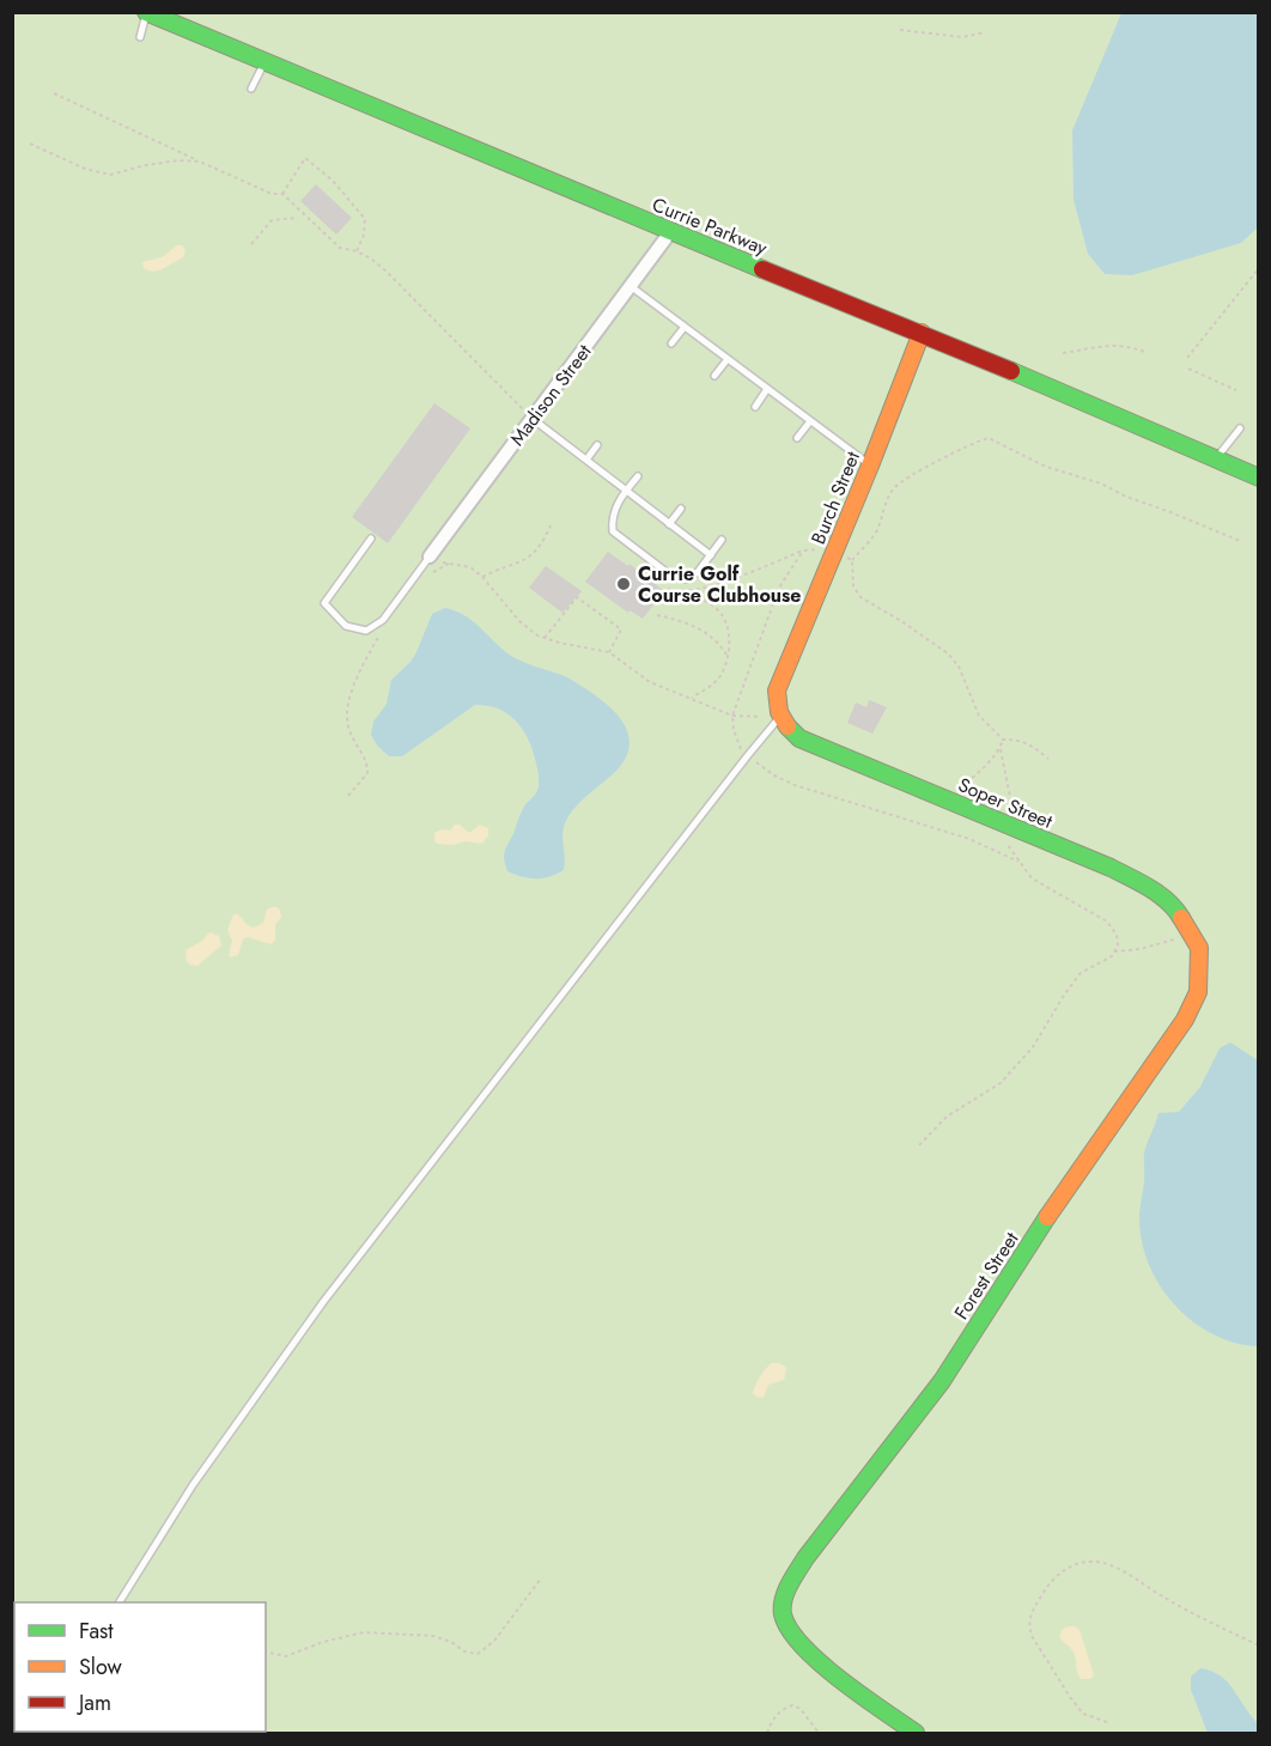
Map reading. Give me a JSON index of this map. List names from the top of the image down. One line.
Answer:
{"streets":{"street":["Currie Parkway","Madison Street","Burch Street","Soper Street","Forest Street"]},"crossings":[["Currie Parkway","Madison Street"],["Currie Parkway","Burch Street"],["Burch Street","Soper Street"],["Soper Street","Forest Street"]],"places":["Currie Golf Course Clubhouse"],"legend":["Fast","Slow","Jam"]}
